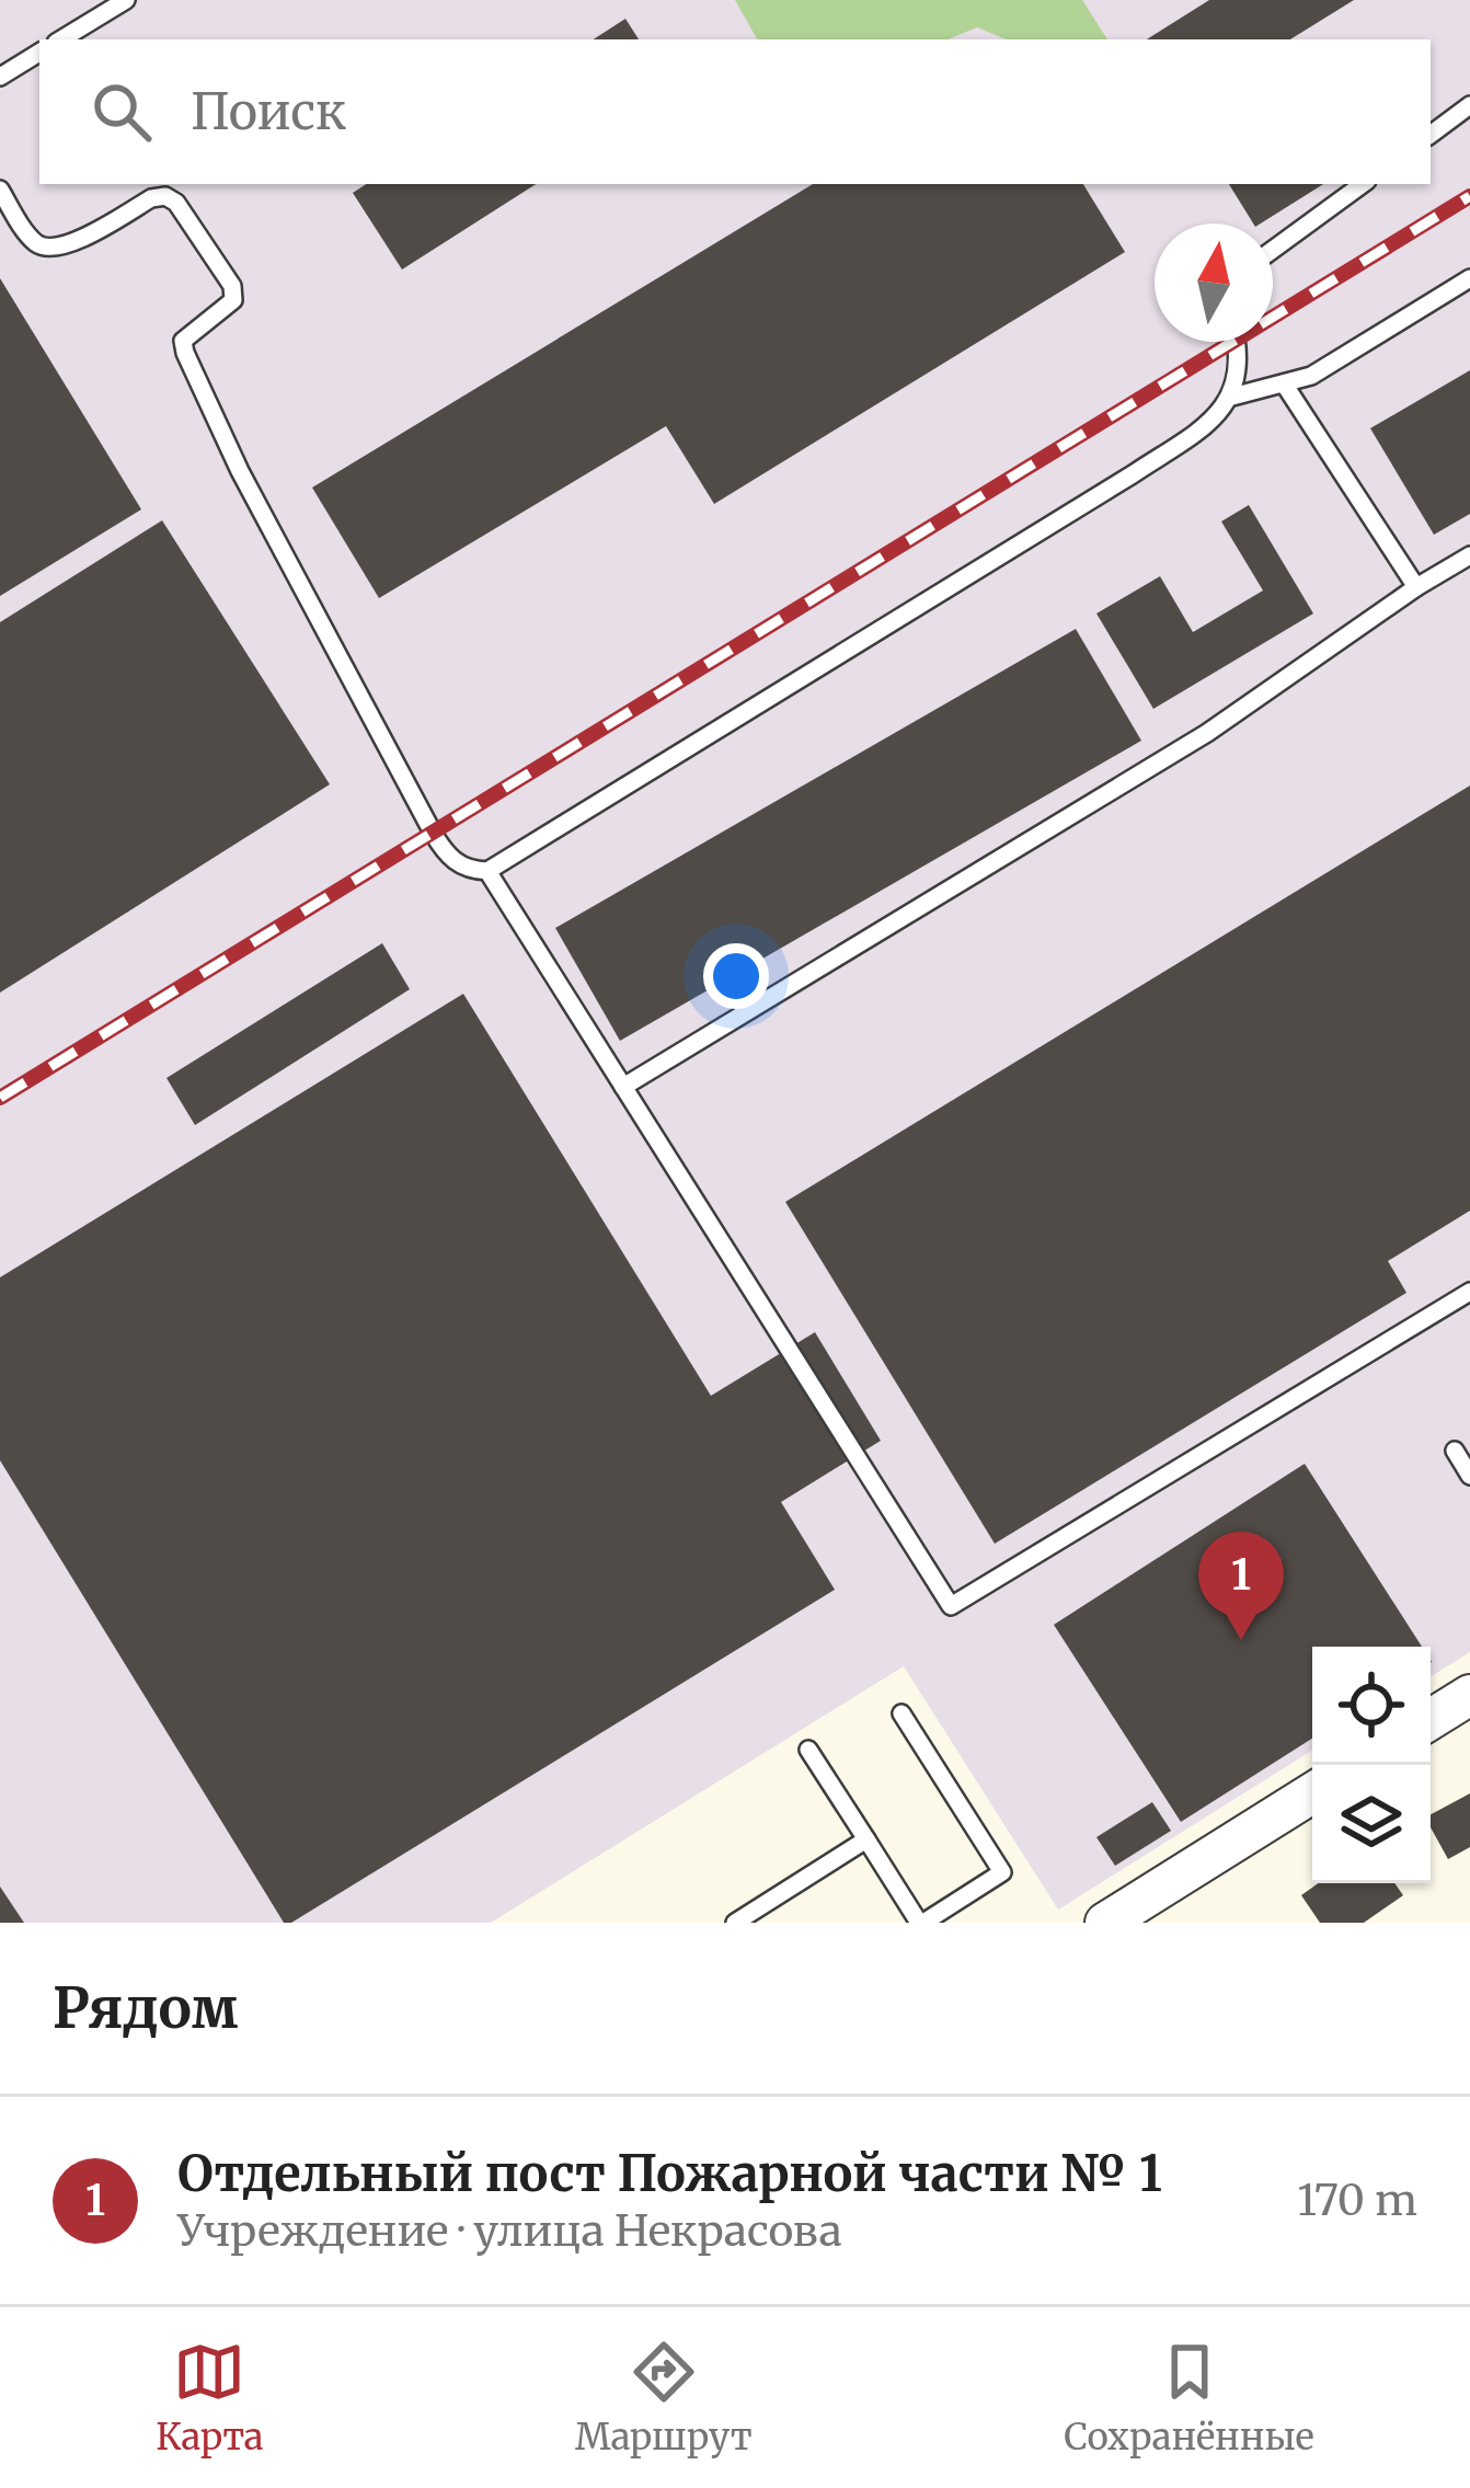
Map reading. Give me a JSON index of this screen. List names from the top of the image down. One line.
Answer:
{"north":"top","page":{"search":"Поиск","pins":"1","heading":"Рядом","list":[{"mark":"1","name":"Отдельный пост Пожарной части № 1","note":"Учреждение · улица Некрасова","value":"170 m"}],"nav":["Карта","Маршрут","Сохранённые"]}}
